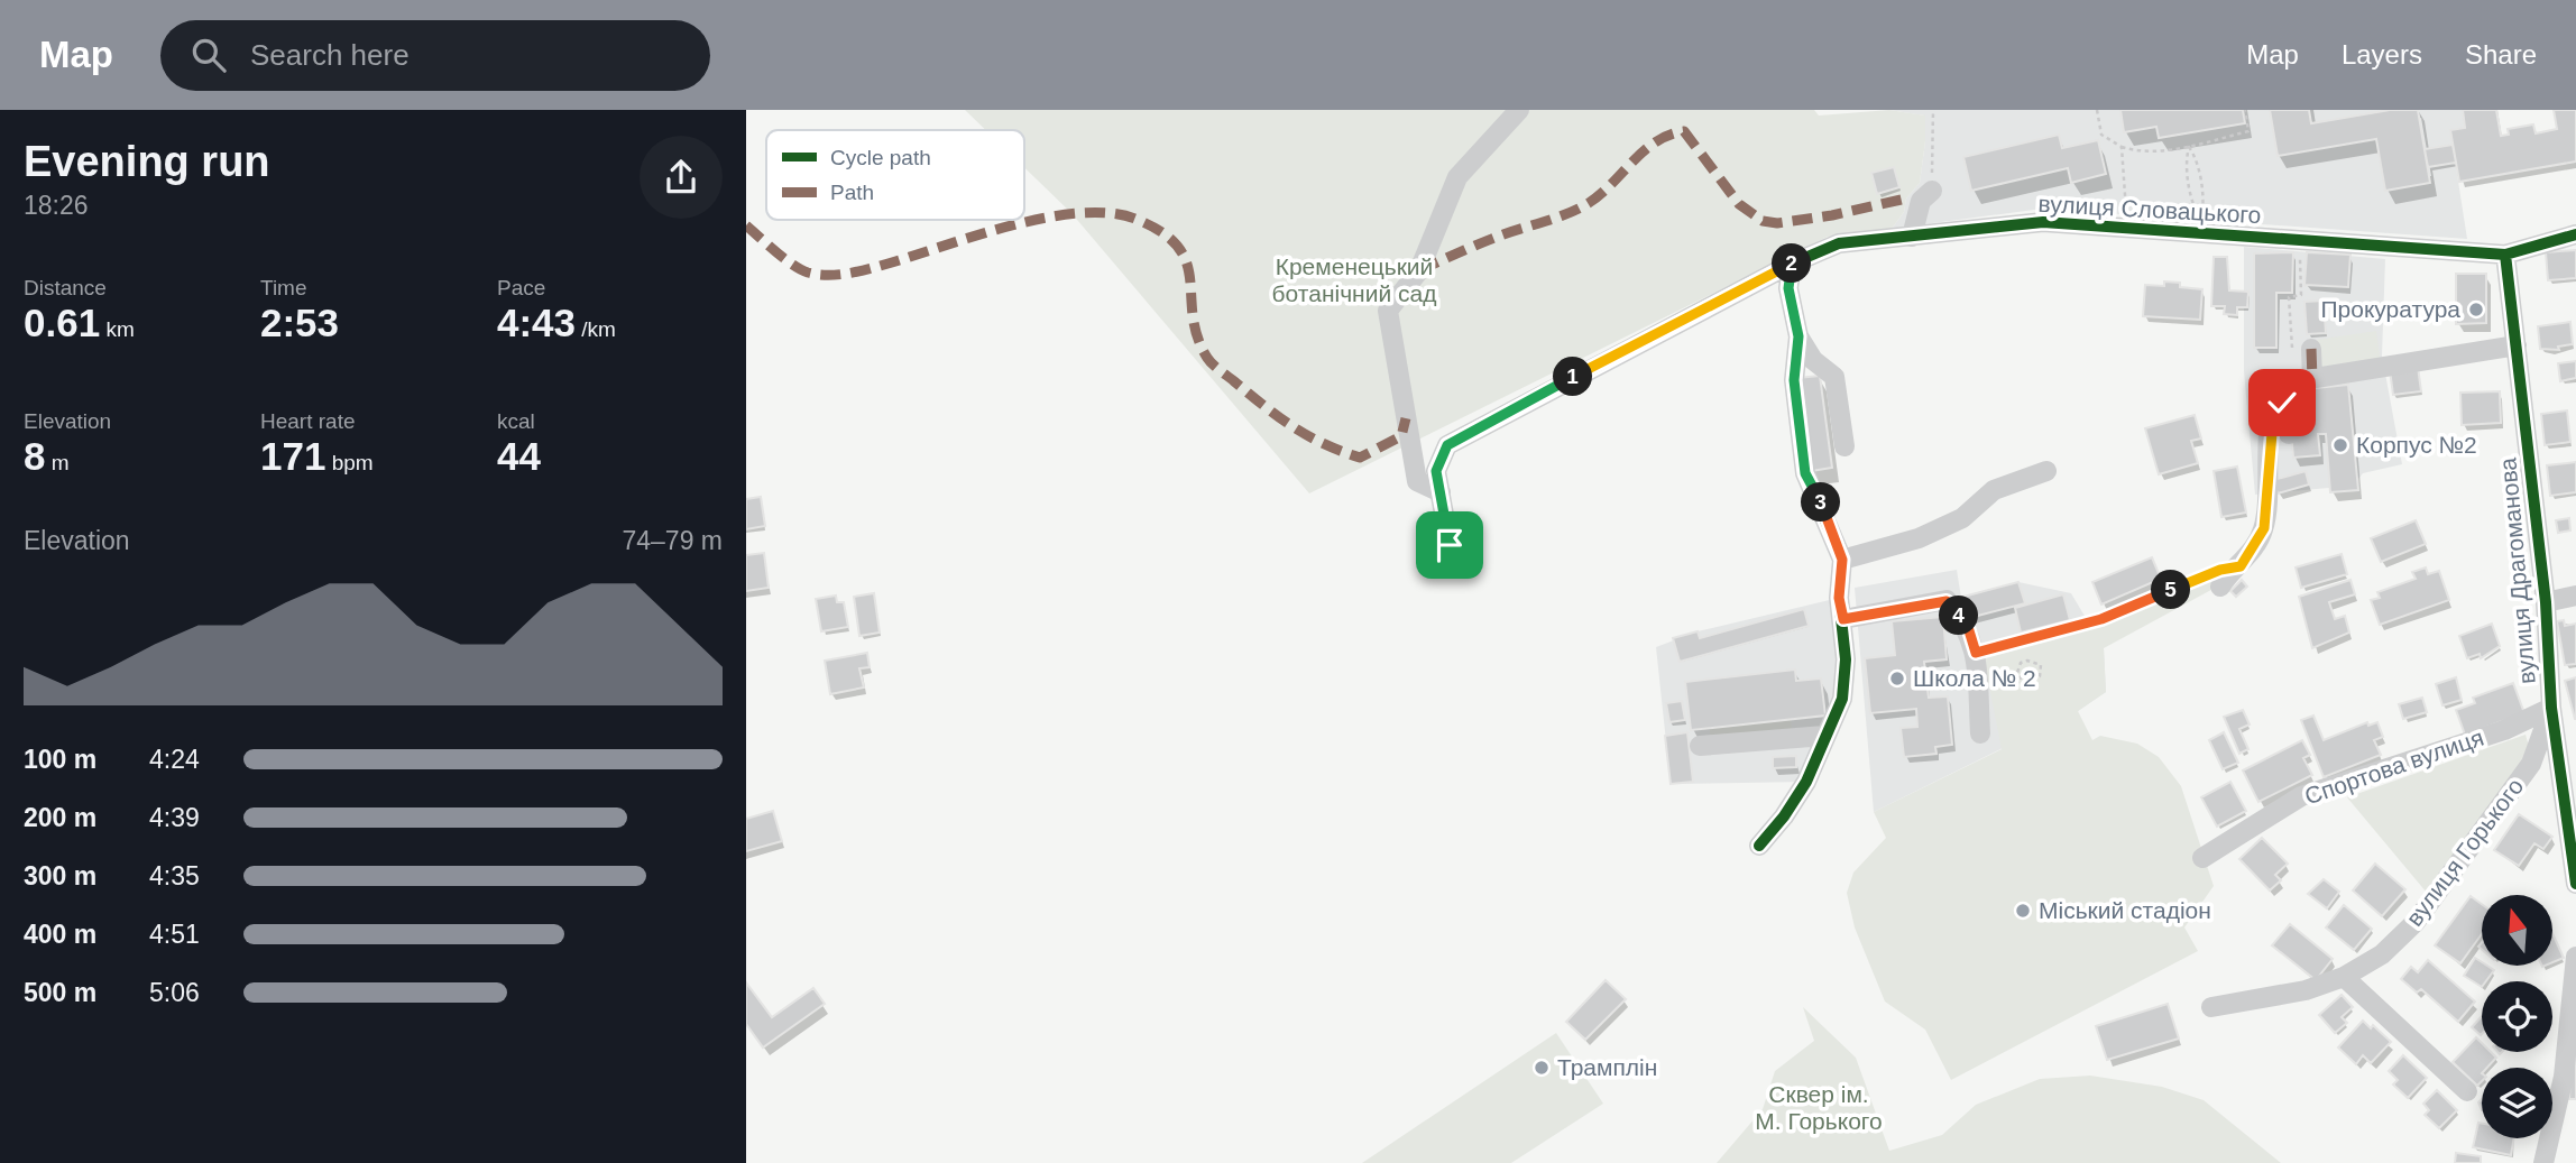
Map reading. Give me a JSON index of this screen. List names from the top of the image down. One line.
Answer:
{"streets":{"street":["вулиця Словацького","вулиця Драгоманова","Спортова вулиця","вулиця Горького"]},"crossings":[["вулиця Словацького","вулиця Драгоманова"],["вулиця Драгоманова","Спортова вулиця"],["вулиця Драгоманова","вулиця Горького"],["Спортова вулиця","вулиця Горького"]],"parks":["Кременецький ботанічний сад","Сквер ім. М. Горького"],"places":["Прокуратура","Корпус №2","Школа № 2","Міський стадіон","Трамплін"],"legend":["Cycle path","Path"],"north":"top","page":{"header":"Map","search":"Search here","nav":["Map","Layers","Share"],"heading":["Evening run","18:26"],"stats":[["Distance","0.61 km"],["Time","2:53"],["Pace","4:43 /km"],["Elevation","8 m"],["Heart rate","171 bpm"],["kcal","44"]],"pins":["2","1","3","5","4"],"chart":["Elevation","74–79 m"],"list":[{"name":"100 m","note":"4:24"},{"name":"200 m","note":"4:39"},{"name":"300 m","note":"4:35"},{"name":"400 m","note":"4:51"},{"name":"500 m","note":"5:06"}]}}
